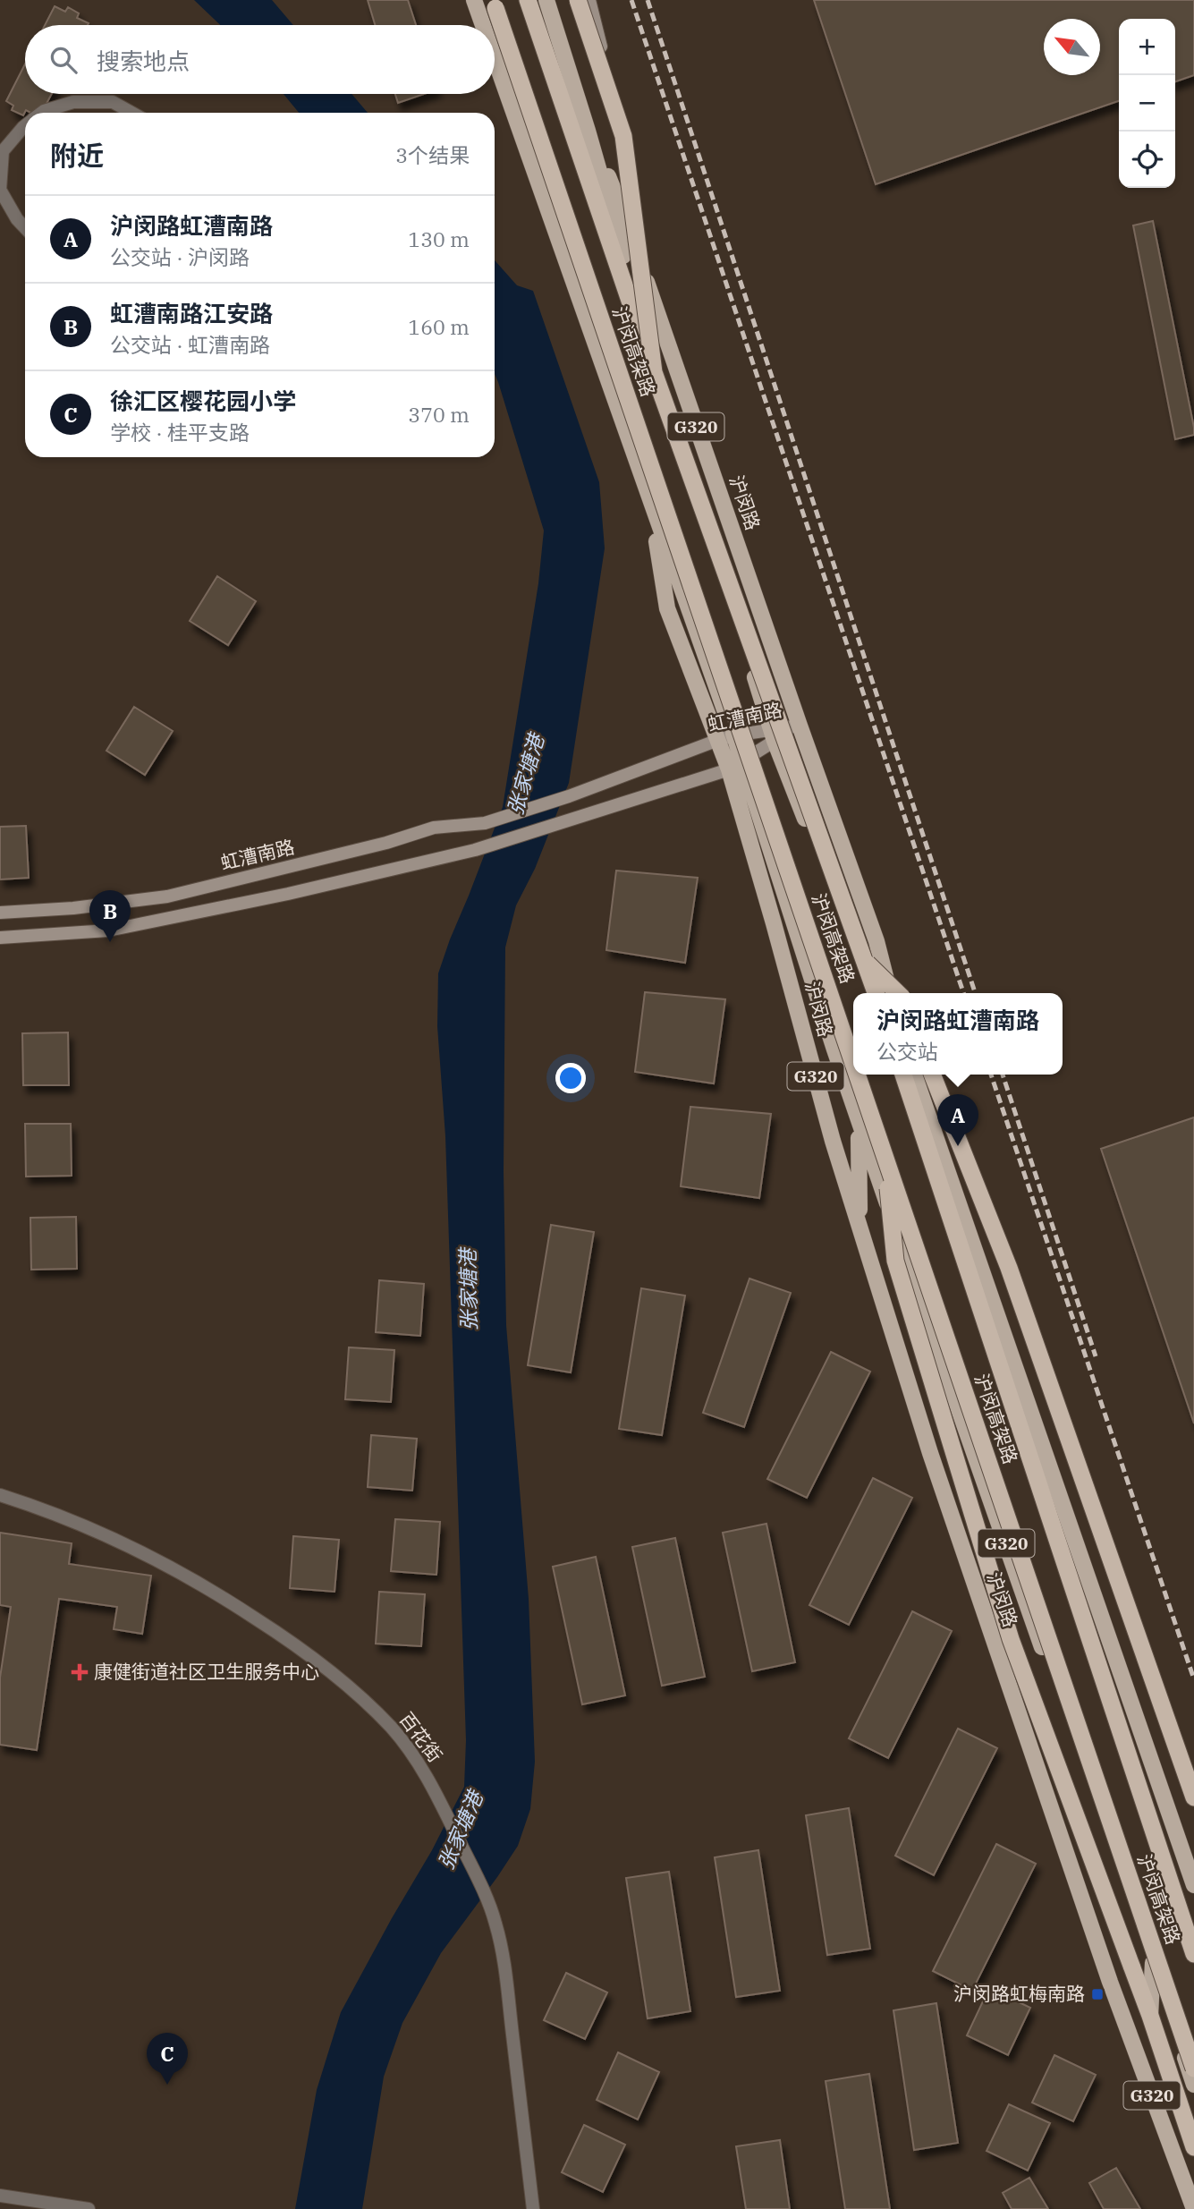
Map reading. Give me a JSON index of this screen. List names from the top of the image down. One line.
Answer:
{"streets":{"highway":["沪闵高架路"],"main road":["G320","沪闵路","虹漕南路"],"street":["百花街"]},"crossings":[["沪闵路","虹漕南路"]],"water":["张家塘港"],"places":{"health":["康健街道社区卫生服务中心"],"transit":["沪闵路虹梅南路"]},"north":"top left","page":{"map_buttons":["+","−"],"search":"搜索地点","heading":["附近","3个结果"],"list":[{"mark":"A","name":"沪闵路虹漕南路","note":"公交站 · 沪闵路","value":"130 m"},{"mark":"B","name":"虹漕南路江安路","note":"公交站 · 虹漕南路","value":"160 m"},{"mark":"C","name":"徐汇区樱花园小学","note":"学校 · 桂平支路","value":"370 m"}],"pins":["B","A","C"],"popup":["沪闵路虹漕南路","公交站"]}}
